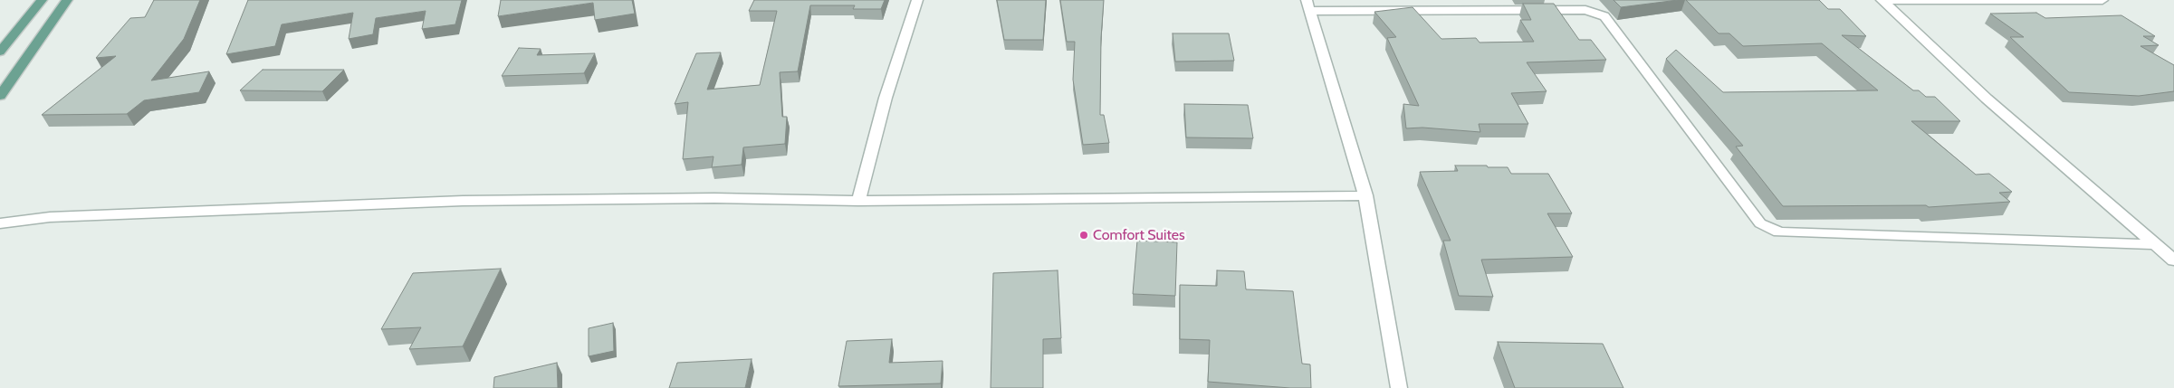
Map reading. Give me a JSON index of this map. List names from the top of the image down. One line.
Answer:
{"places":["Comfort Suites"]}
